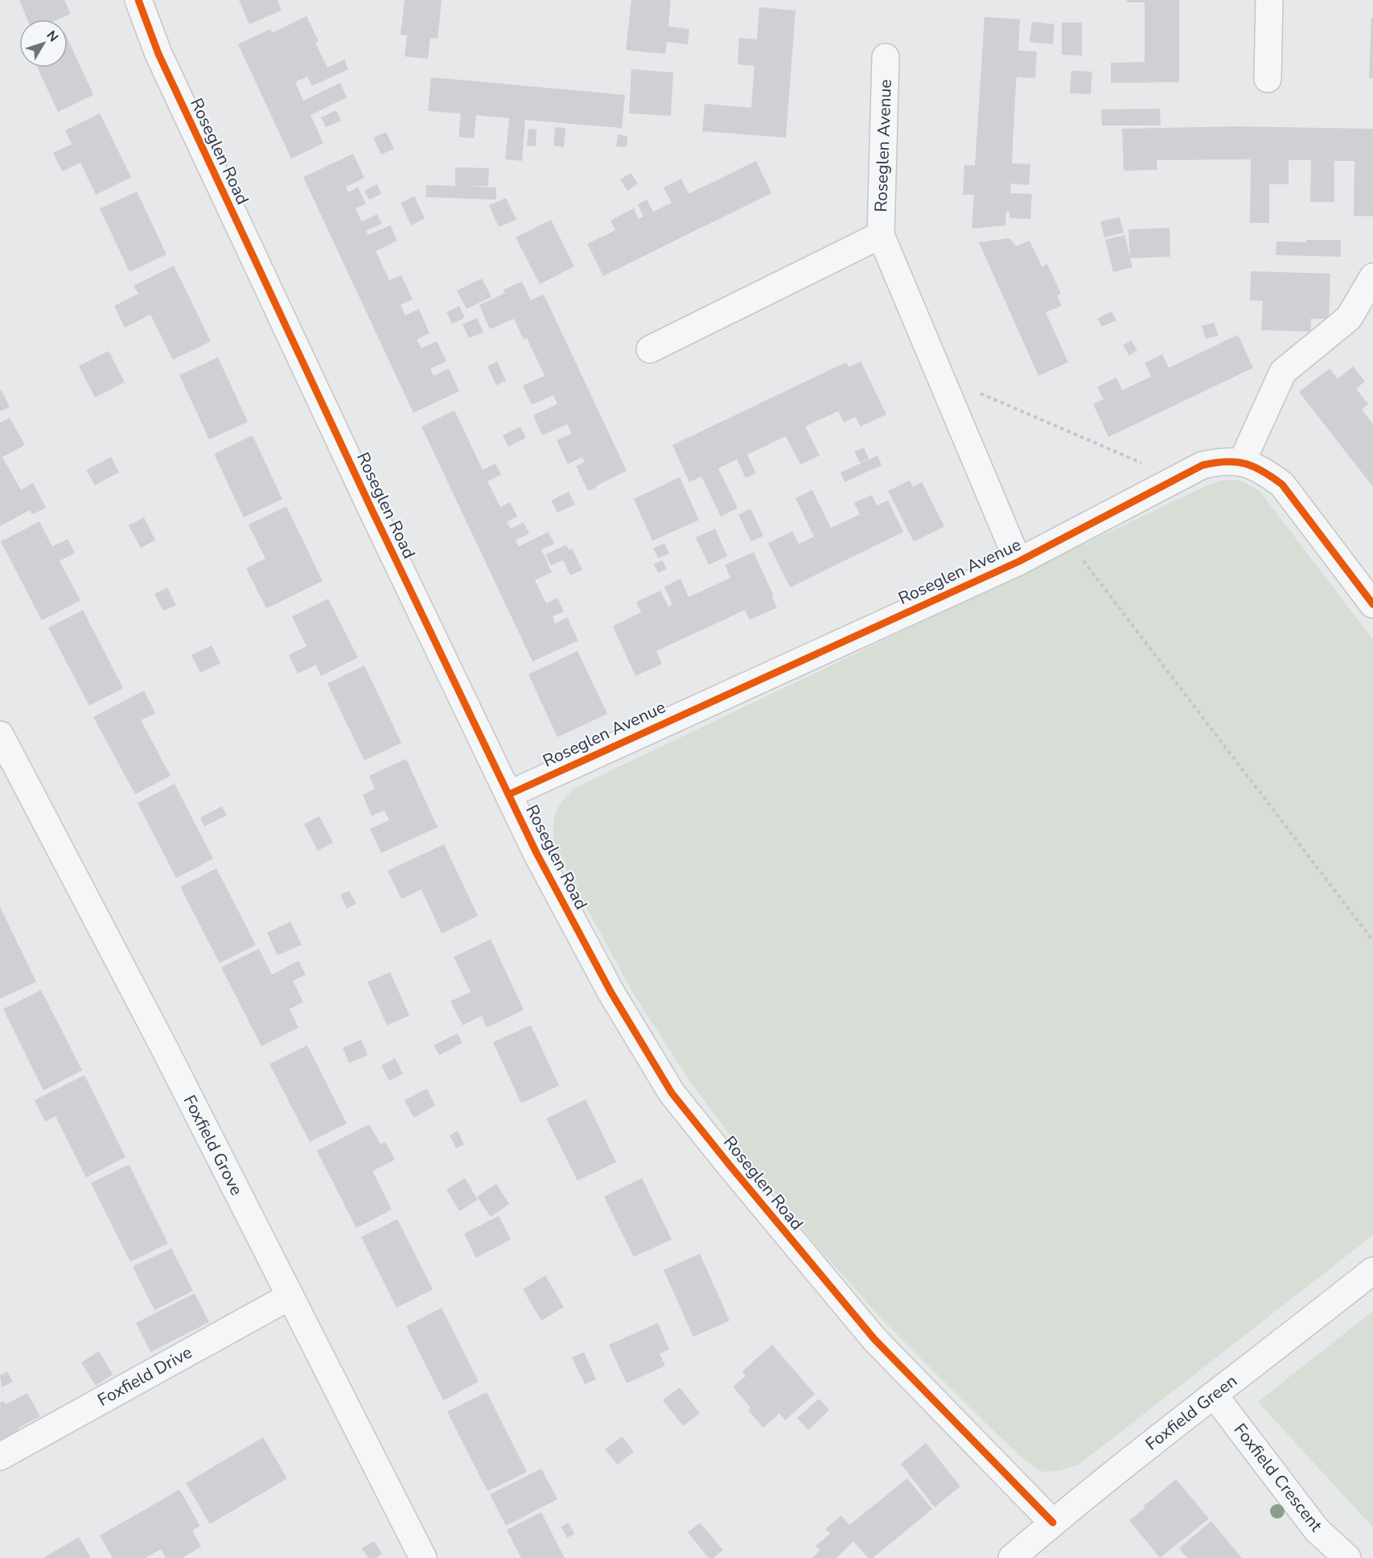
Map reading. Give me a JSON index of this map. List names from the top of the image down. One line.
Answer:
{"streets":{"street":["Roseglen Avenue","Roseglen Road","Foxfield Grove","Foxfield Drive","Foxfield Green","Foxfield Crescent"]},"crossings":[["Roseglen Avenue","Roseglen Road"],["Roseglen Road","Foxfield Green"],["Foxfield Grove","Foxfield Drive"],["Foxfield Green","Foxfield Crescent"]],"north":"top right"}
